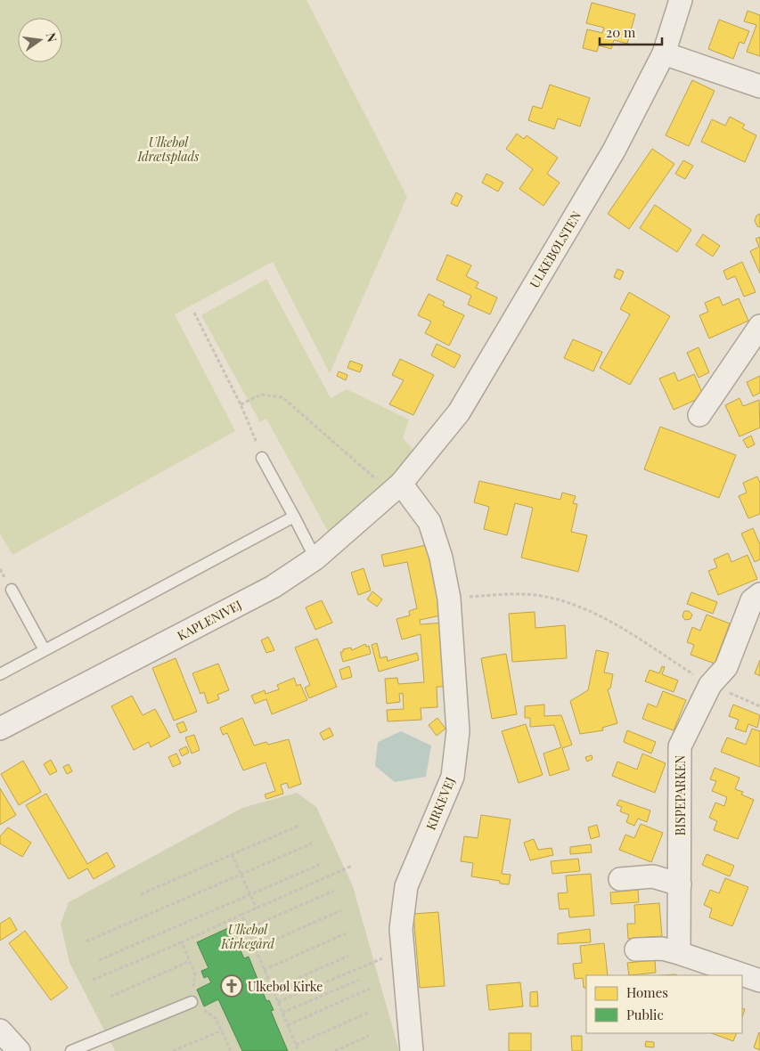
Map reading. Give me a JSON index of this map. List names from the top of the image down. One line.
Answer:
{"streets":{"street":["ULKEBØLSTEN","KAPLENIVEJ","BISPEPARKEN","KIRKEVEJ"]},"crossings":[["ULKEBØLSTEN","KAPLENIVEJ"],["ULKEBØLSTEN","KIRKEVEJ"],["KAPLENIVEJ","KIRKEVEJ"]],"parks":["Ulkebøl Idrætsplads","Ulkebøl Kirkegård"],"places":{"church":["Ulkebøl Kirke"]},"legend":["Homes","Public"],"scale_bar":"20 m","north":"right"}
